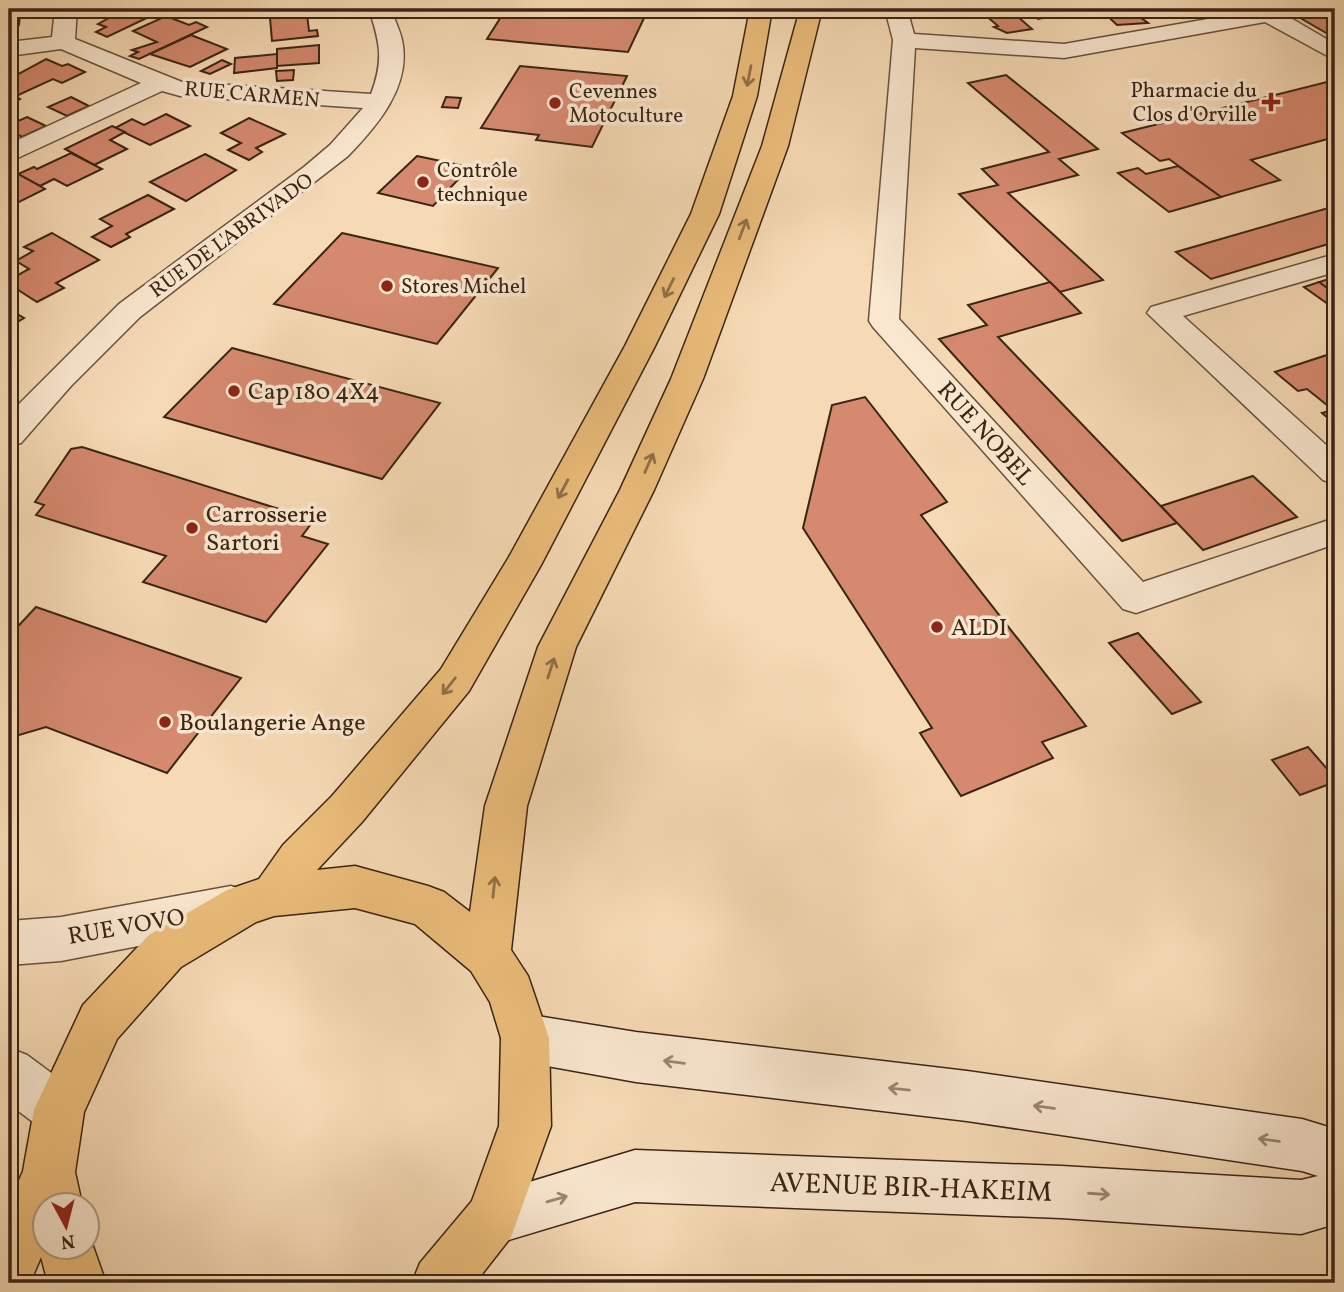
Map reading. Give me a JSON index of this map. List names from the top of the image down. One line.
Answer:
{"streets":{"street":["RUE CARMEN","RUE DE L'ABRIVADO","RUE NOBEL","RUE VOVO","AVENUE BIR-HAKEIM"]},"crossings":[["RUE CARMEN","RUE DE L'ABRIVADO"]],"places":{"health":["Pharmacie du Clos d'Orville"],"other":["Cevennes Motoculture","Contrôle technique","Stores Michel","Cap 180 4X4","Carrosserie Sartori","ALDI","Boulangerie Ange"]},"north":"bottom"}
